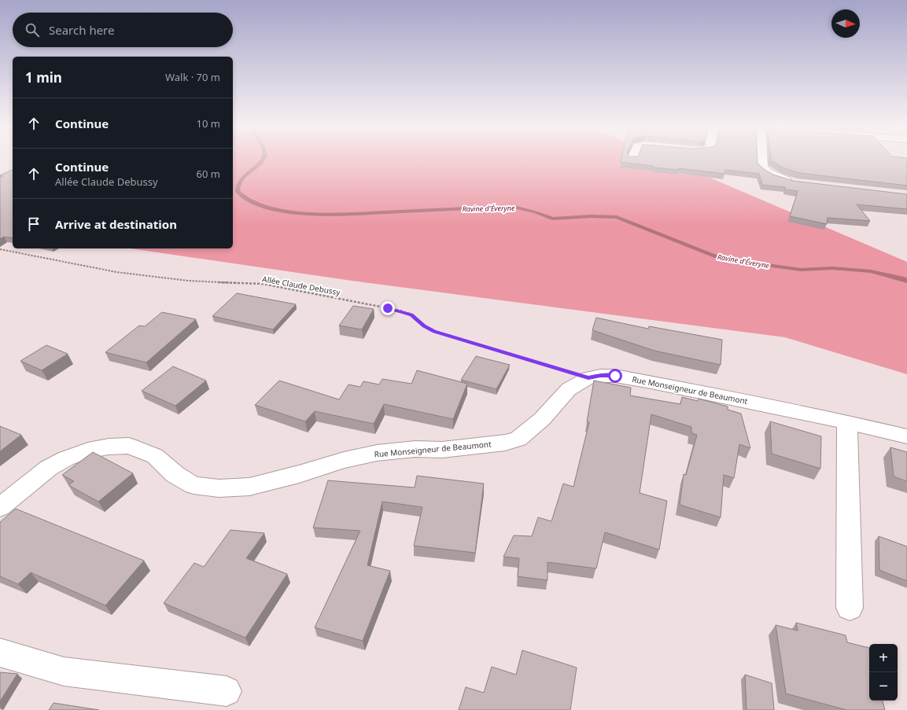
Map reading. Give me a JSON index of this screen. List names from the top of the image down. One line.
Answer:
{"streets":{"street":["Rue Monseigneur de Beaumont"],"path":["Allée Claude Debussy"]},"crossings":[["Allée Claude Debussy","Rue Monseigneur de Beaumont"]],"water":["Ravine d'Éveryne"],"north":"right","page":{"search":"Search here","heading":["1 min","Walk · 70 m"],"list":[["Continue","10 m"],["Continue","Allée Claude Debussy","60 m"],"Arrive at destination"],"map_buttons":["+","−"]}}
